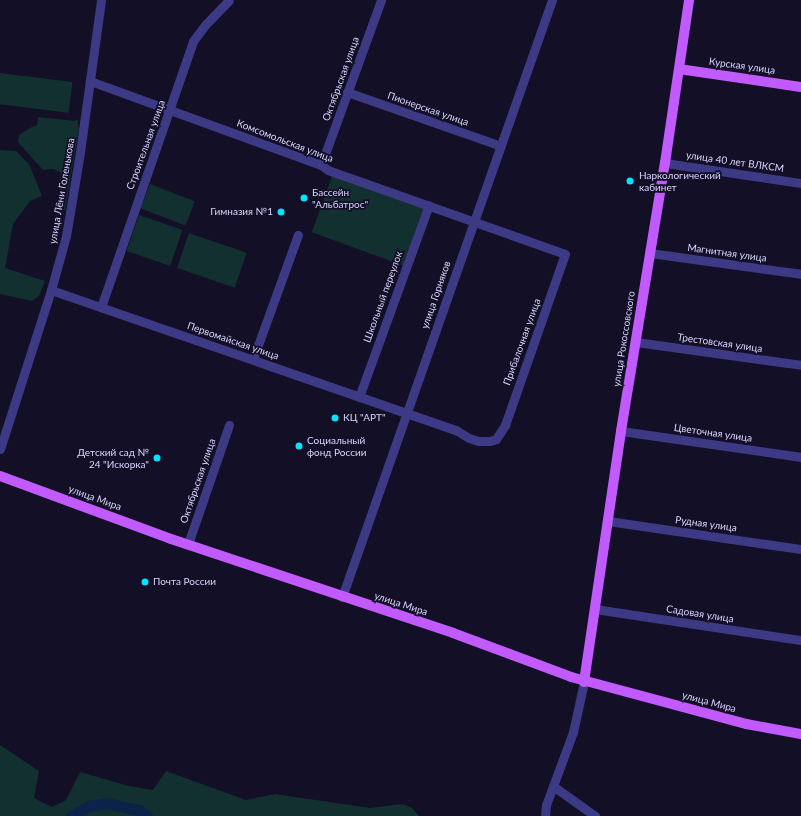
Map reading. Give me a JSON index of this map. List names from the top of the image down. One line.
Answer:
{"streets":{"main road":["Курская улица","улица Рокоссовского","улица Мира"],"street":["Октябрьская улица","Пионерская улица","Комсомольская улица","Строительная улица","улица 40 лет ВЛКСМ","улица Лёни Голенькова","Магнитная улица","улица Горняков","Школьный переулок","Первомайская улица","Прибалочная улица","Трестовская улица","Цветочная улица","Рудная улица","Садовая улица"]},"crossings":[["Курская улица","улица Рокоссовского"],["Октябрьская улица","Пионерская улица"],["Октябрьская улица","Комсомольская улица"],["Октябрьская улица","улица Мира"],["Пионерская улица","улица Горняков"],["Комсомольская улица","Строительная улица"],["Комсомольская улица","улица Лёни Голенькова"],["Комсомольская улица","улица Горняков"],["Комсомольская улица","Школьный переулок"],["Комсомольская улица","Прибалочная улица"],["Строительная улица","Первомайская улица"],["улица 40 лет ВЛКСМ","улица Рокоссовского"],["улица Лёни Голенькова","Первомайская улица"],["Магнитная улица","улица Рокоссовского"],["улица Горняков","Первомайская улица"],["улица Горняков","Прибалочная улица"],["улица Горняков","улица Мира"],["Школьный переулок","Первомайская улица"],["улица Рокоссовского","Трестовская улица"],["улица Рокоссовского","Цветочная улица"],["улица Рокоссовского","улица Мира"],["улица Рокоссовского","Рудная улица"],["улица Рокоссовского","Садовая улица"],["Первомайская улица","Прибалочная улица"]],"places":["Наркологический кабинет","Бассейн \"Альбатрос\"","Гимназия №1","КЦ \"АРТ\"","Социальный фонд России","Детский сад № 24 \"Искорка\"","Почта России"]}
